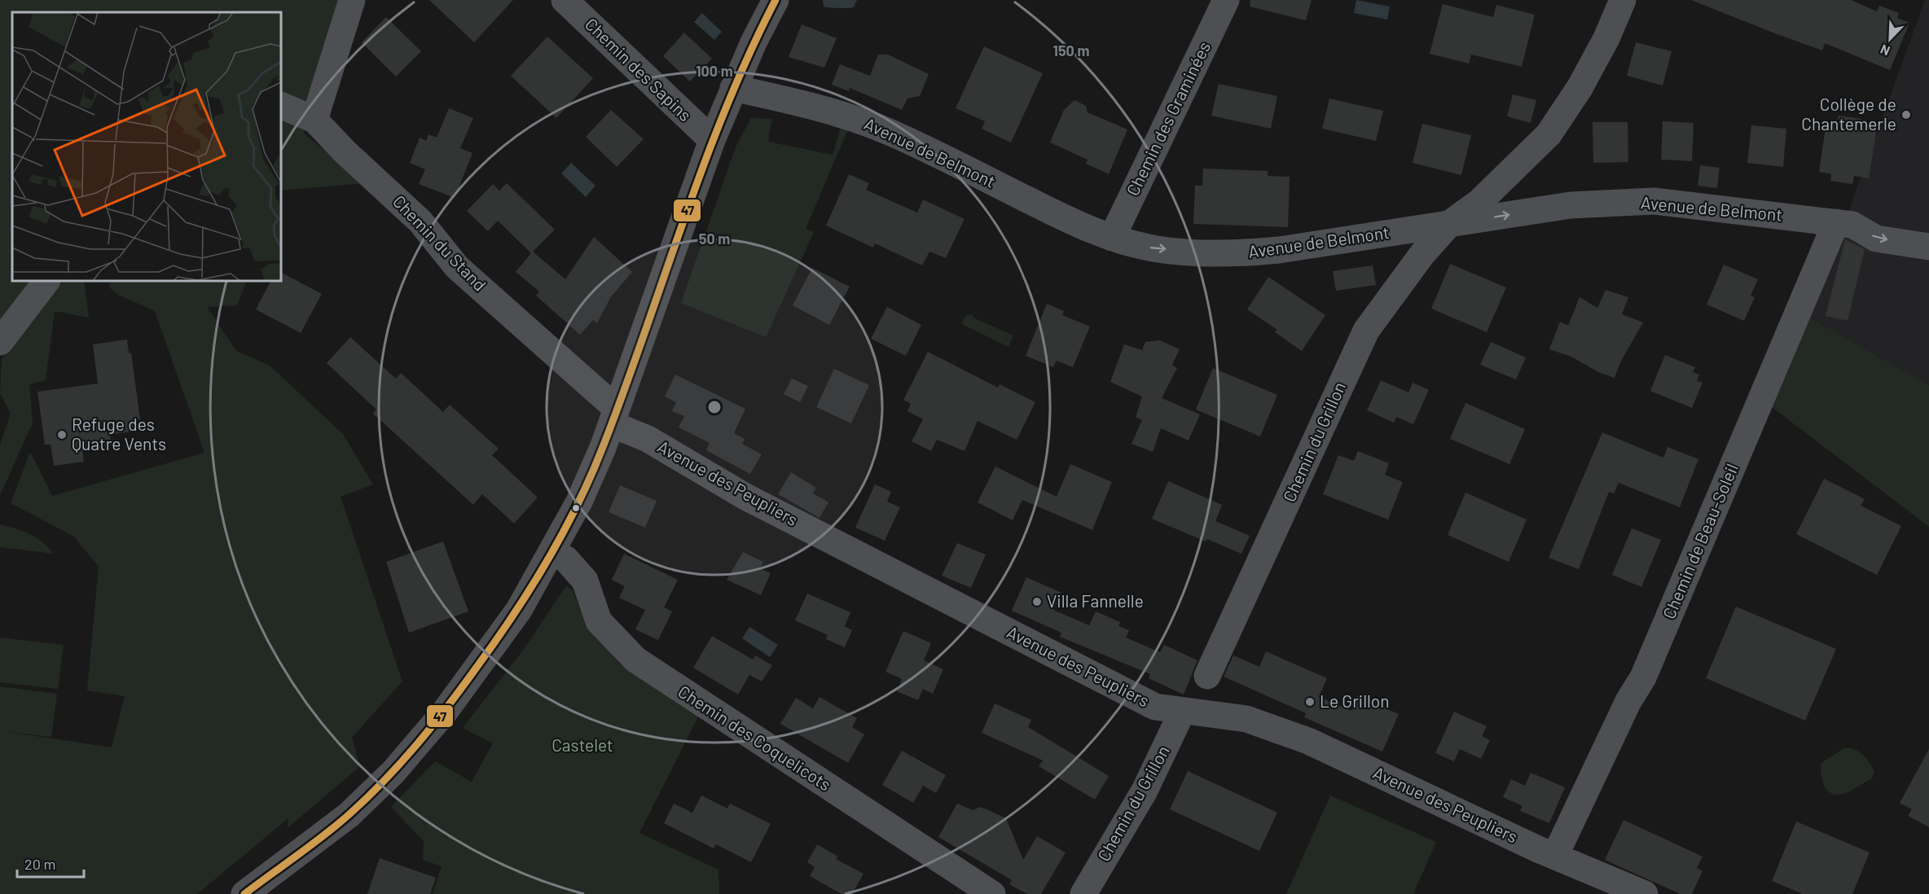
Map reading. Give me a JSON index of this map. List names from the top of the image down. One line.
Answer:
{"streets":{"street":["Chemin des Sapins","Chemin des Graminées","Avenue de Belmont","Chemin du Stand","Chemin du Grillon","Avenue des Peupliers","Chemin de Beau-Soleil","Chemin des Coquelicots"]},"crossings":[["Chemin des Graminées","Avenue de Belmont"],["Avenue de Belmont","Chemin du Grillon"],["Avenue de Belmont","Chemin de Beau-Soleil"],["Chemin du Stand","Avenue des Peupliers"],["Chemin du Grillon","Avenue des Peupliers"],["Avenue des Peupliers","Chemin de Beau-Soleil"]],"one_way":["Avenue de Belmont"],"parks":["Castelet"],"places":["Collège de Chantemerle","Refuge des Quatre Vents","Villa Fannelle","Le Grillon"],"lines":["transit line 47"],"scale_bar":"20 m","north":"bottom left","rings":["150 m","100 m","50 m"]}
